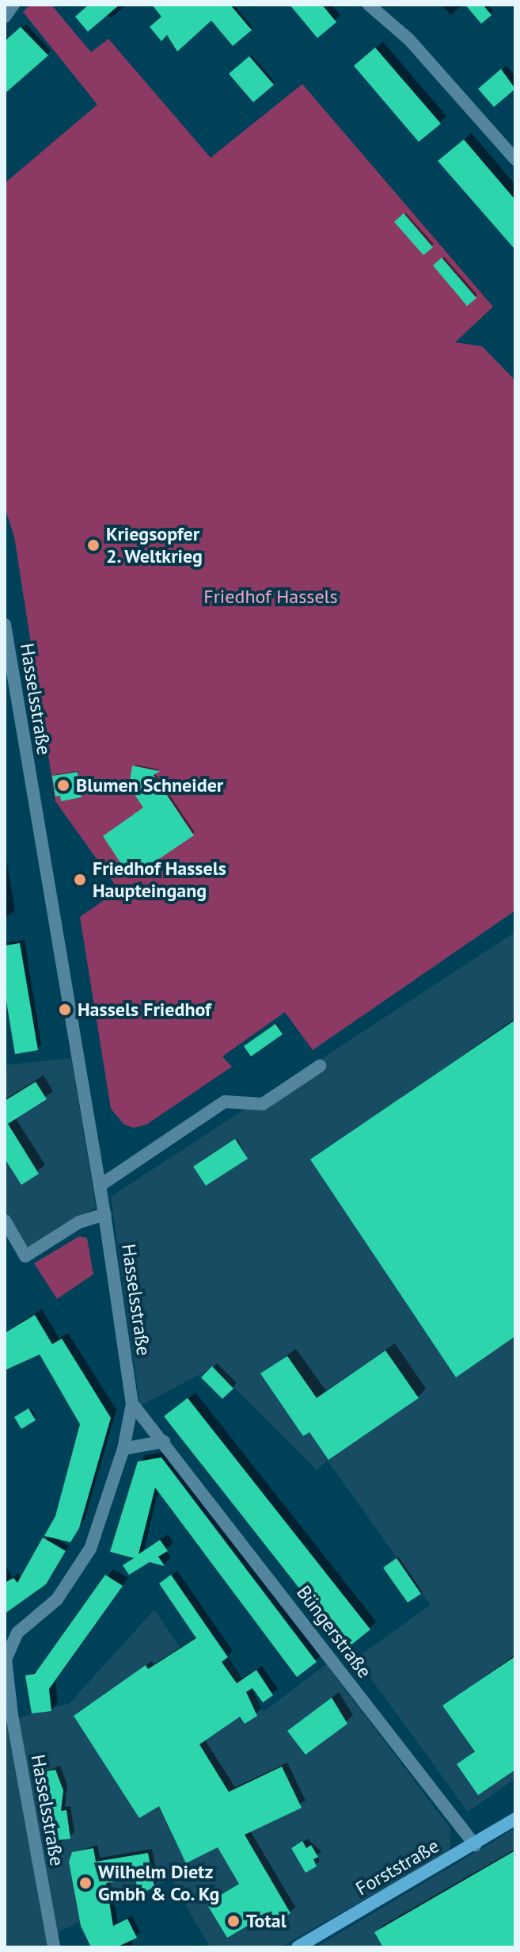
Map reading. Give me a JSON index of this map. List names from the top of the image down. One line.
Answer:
{"streets":{"main road":["Forststraße"],"street":["Hasselsstraße","Büngerstraße"]},"crossings":[["Hasselsstraße","Büngerstraße"],["Büngerstraße","Forststraße"]],"parks":["Friedhof Hassels"],"places":["Kriegsopfer 2. Weltkrieg","Blumen Schneider","Friedhof Hassels Haupteingang","Hassels Friedhof","Wilhelm Dietz Gmbh & Co. Kg","Total"]}
